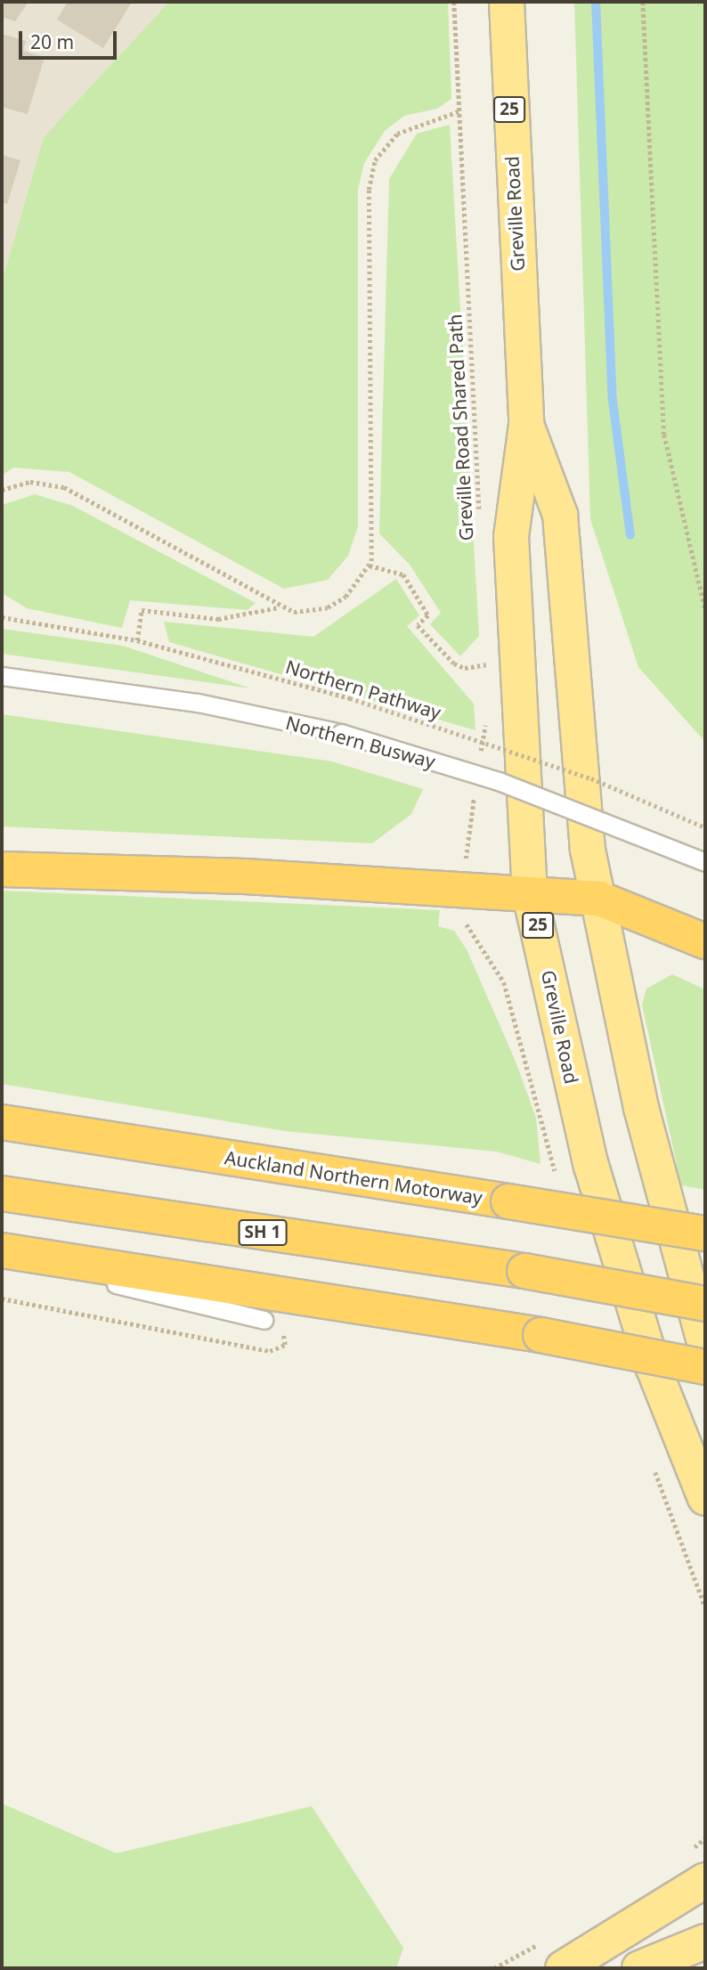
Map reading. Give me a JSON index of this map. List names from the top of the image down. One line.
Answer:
{"streets":{"highway":["Auckland Northern Motorway","SH 1"],"main road":["25","Greville Road"],"lane":["Northern Busway"],"path":["Greville Road Shared Path","Northern Pathway"]},"scale_bar":"20 m"}
